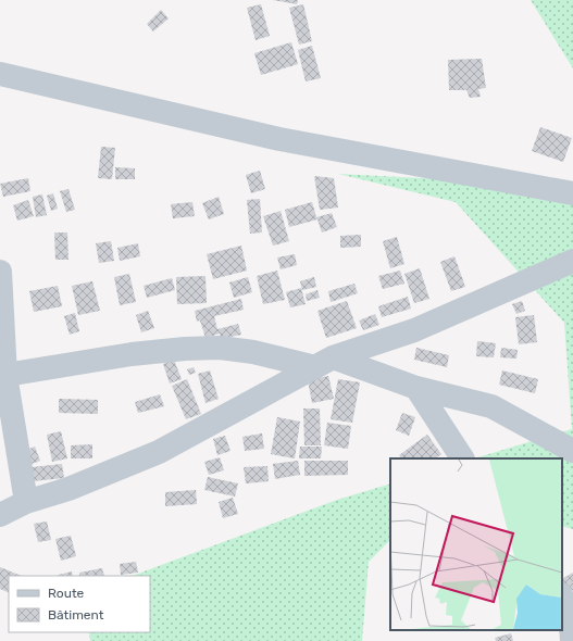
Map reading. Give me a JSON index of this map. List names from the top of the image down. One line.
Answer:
{"legend":["Route","Bâtiment"]}
